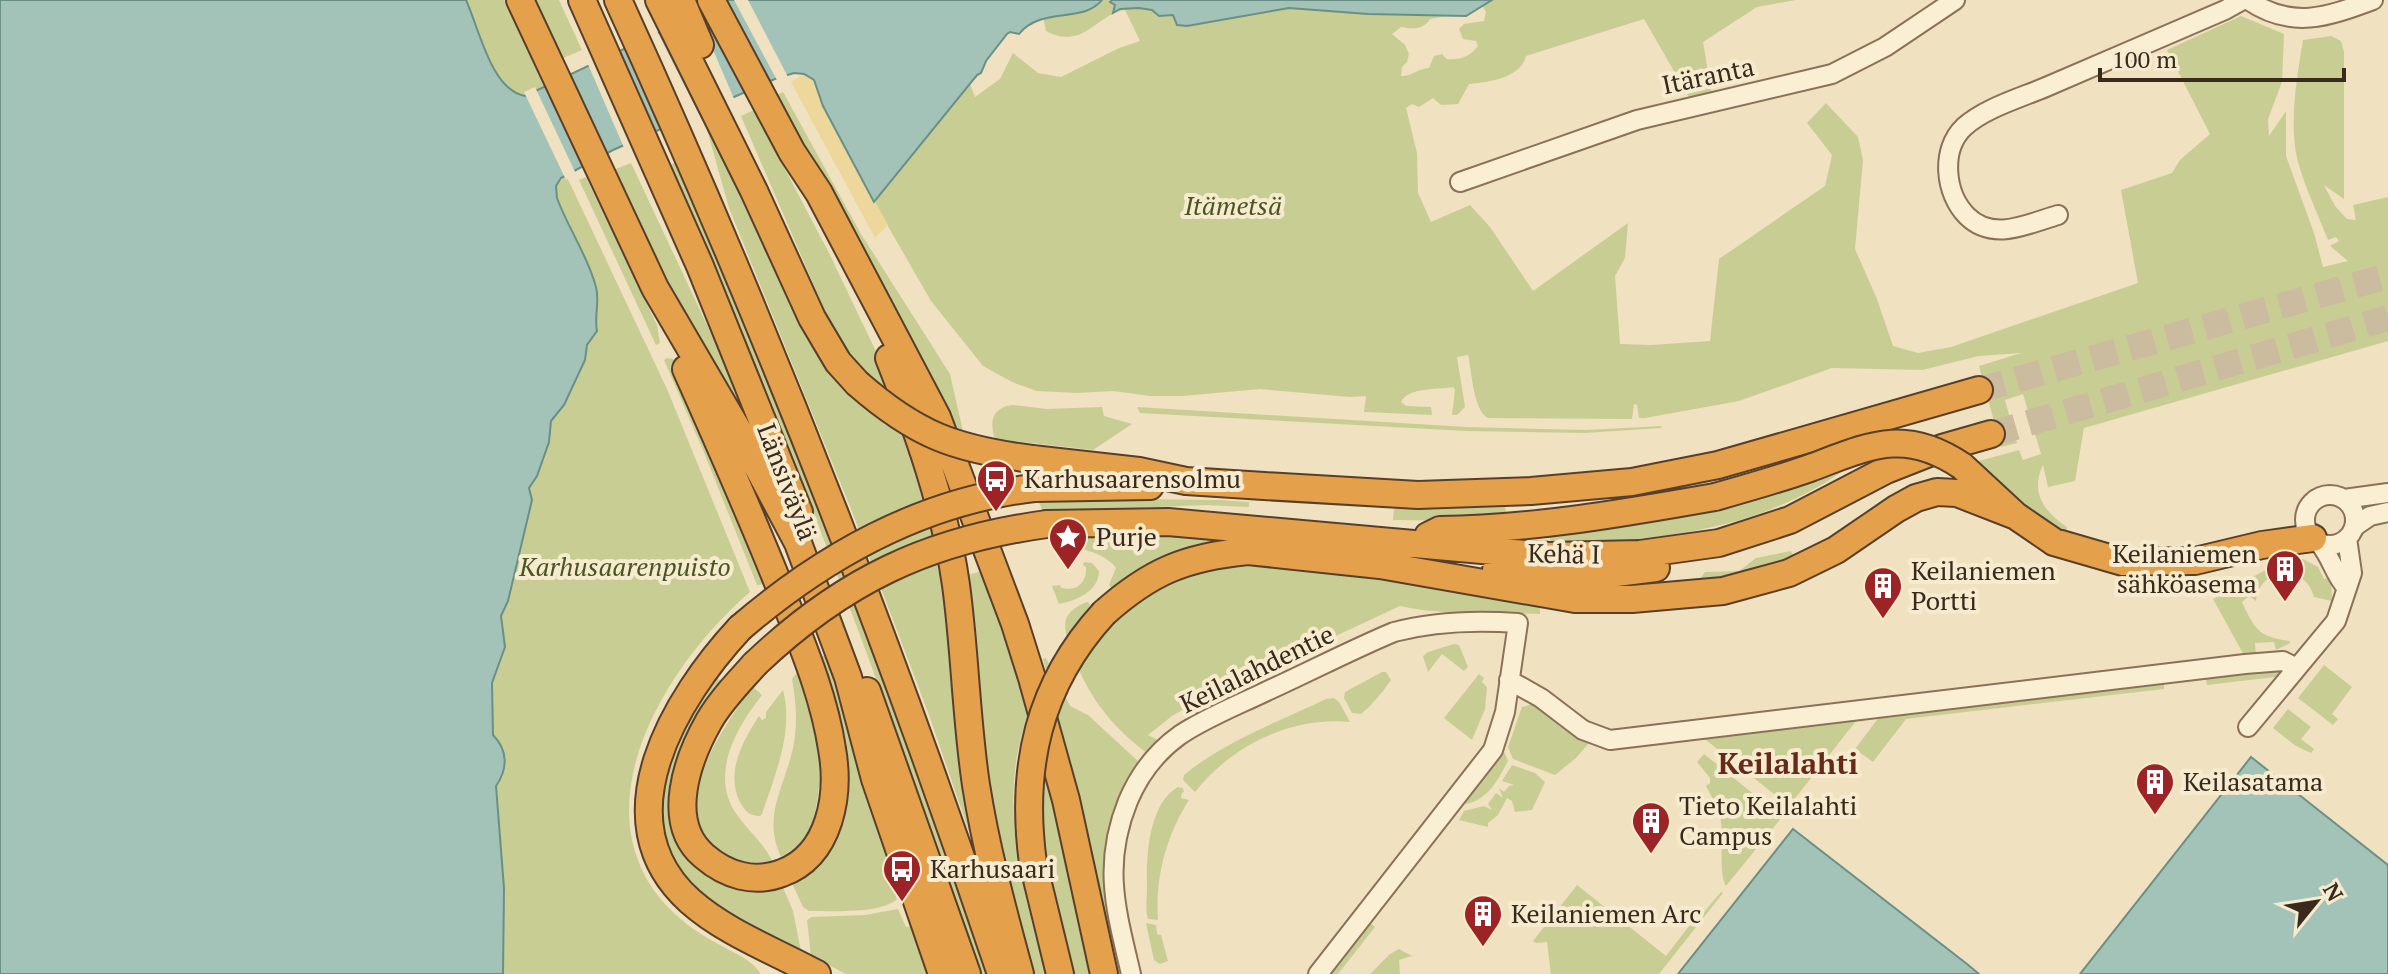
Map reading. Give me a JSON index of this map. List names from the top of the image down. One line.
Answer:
{"streets":{"highway":["Länsiväylä","Kehä I"],"street":["Itäranta","Keilalahdentie"]},"districts":["Keilalahti"],"parks":["Itämetsä","Karhusaarenpuisto"],"places":{"bus stop":["Karhusaarensolmu","Karhusaari"],"place":["Purje"],"building":["Keilaniemen sähköasema","Keilaniemen Portti","Keilasatama","Tieto Keilalahti Campus","Keilaniemen Arc"]},"scale_bar":"100 m","north":"top right"}
